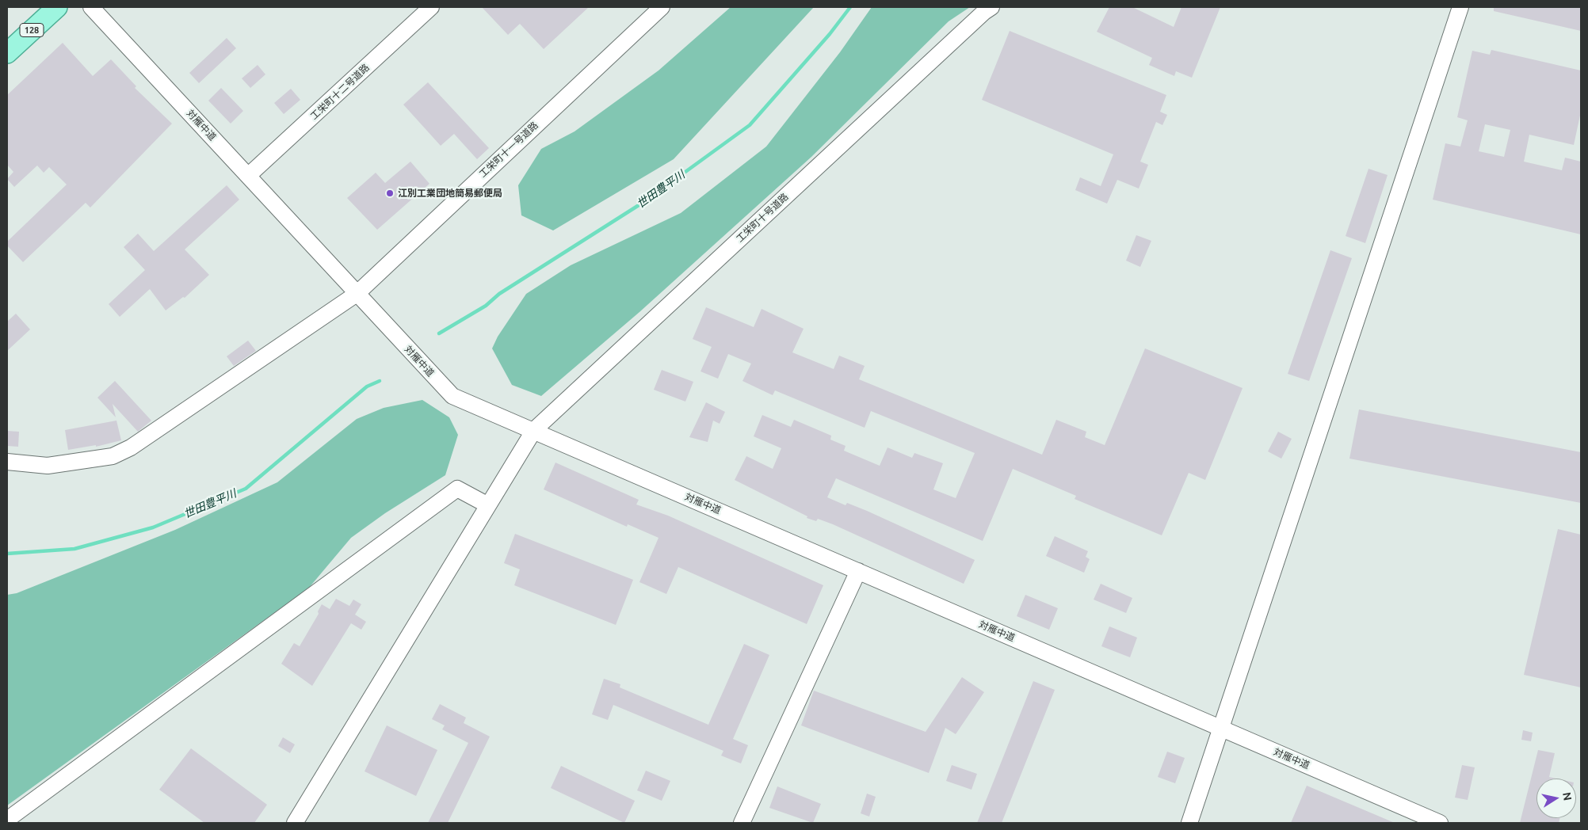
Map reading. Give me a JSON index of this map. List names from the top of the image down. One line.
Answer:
{"streets":{"main road":["128"],"street":["工栄町十二号道路","対雁中道","工栄町十一号道路","工栄町十号道路"]},"crossings":[["工栄町十二号道路","対雁中道"],["対雁中道","工栄町十一号道路"],["対雁中道","工栄町十号道路"]],"water":["世田豊平川"],"places":["江別工業団地簡易郵便局"],"north":"right"}
